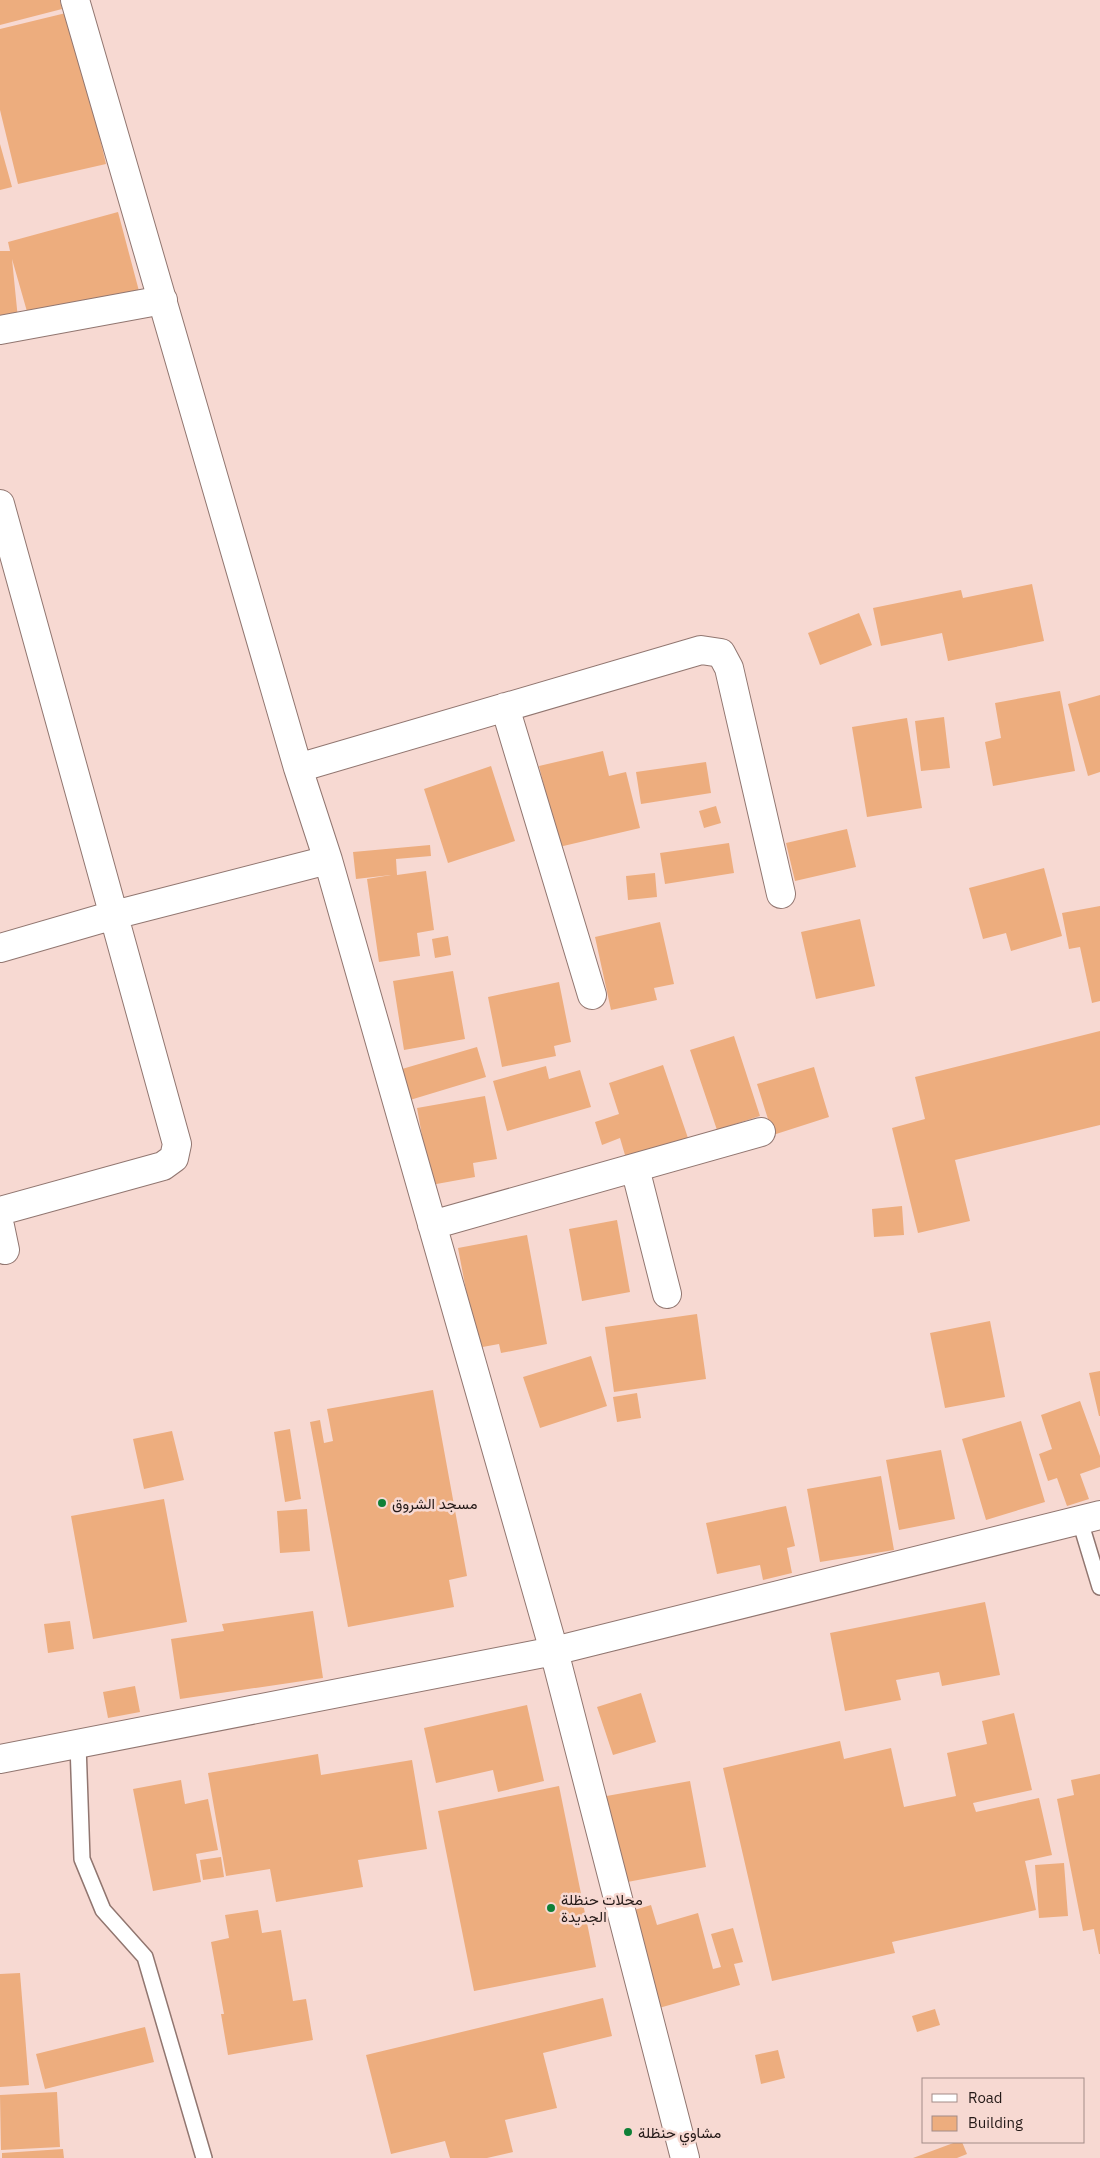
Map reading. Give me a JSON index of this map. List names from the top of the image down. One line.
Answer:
{"places":["مسجد الشروق","محلات حنظلة الجديدة","مشاوي حنظلة"],"legend":["Road","Building"]}
